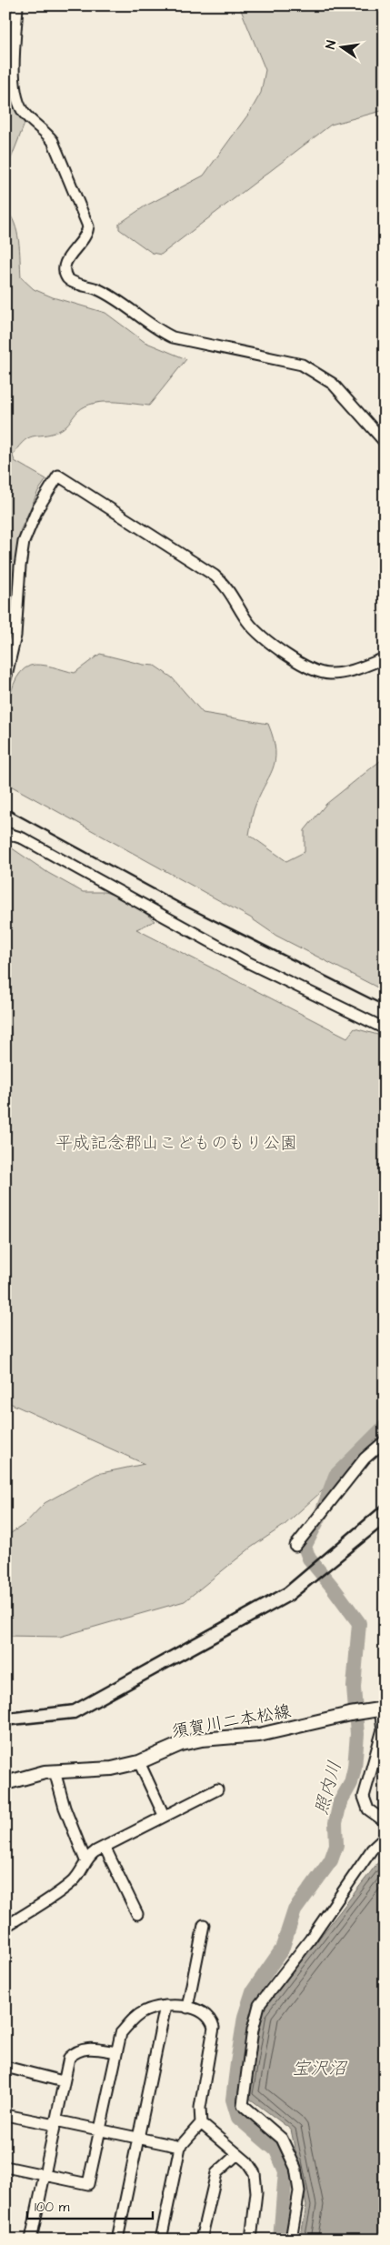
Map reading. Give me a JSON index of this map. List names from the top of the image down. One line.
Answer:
{"streets":{"main road":["須賀川二本松線"]},"water":["照内川","宝沢沼"],"parks":["平成記念郡山こどものもり公園"],"scale_bar":"100 m","north":"left"}
